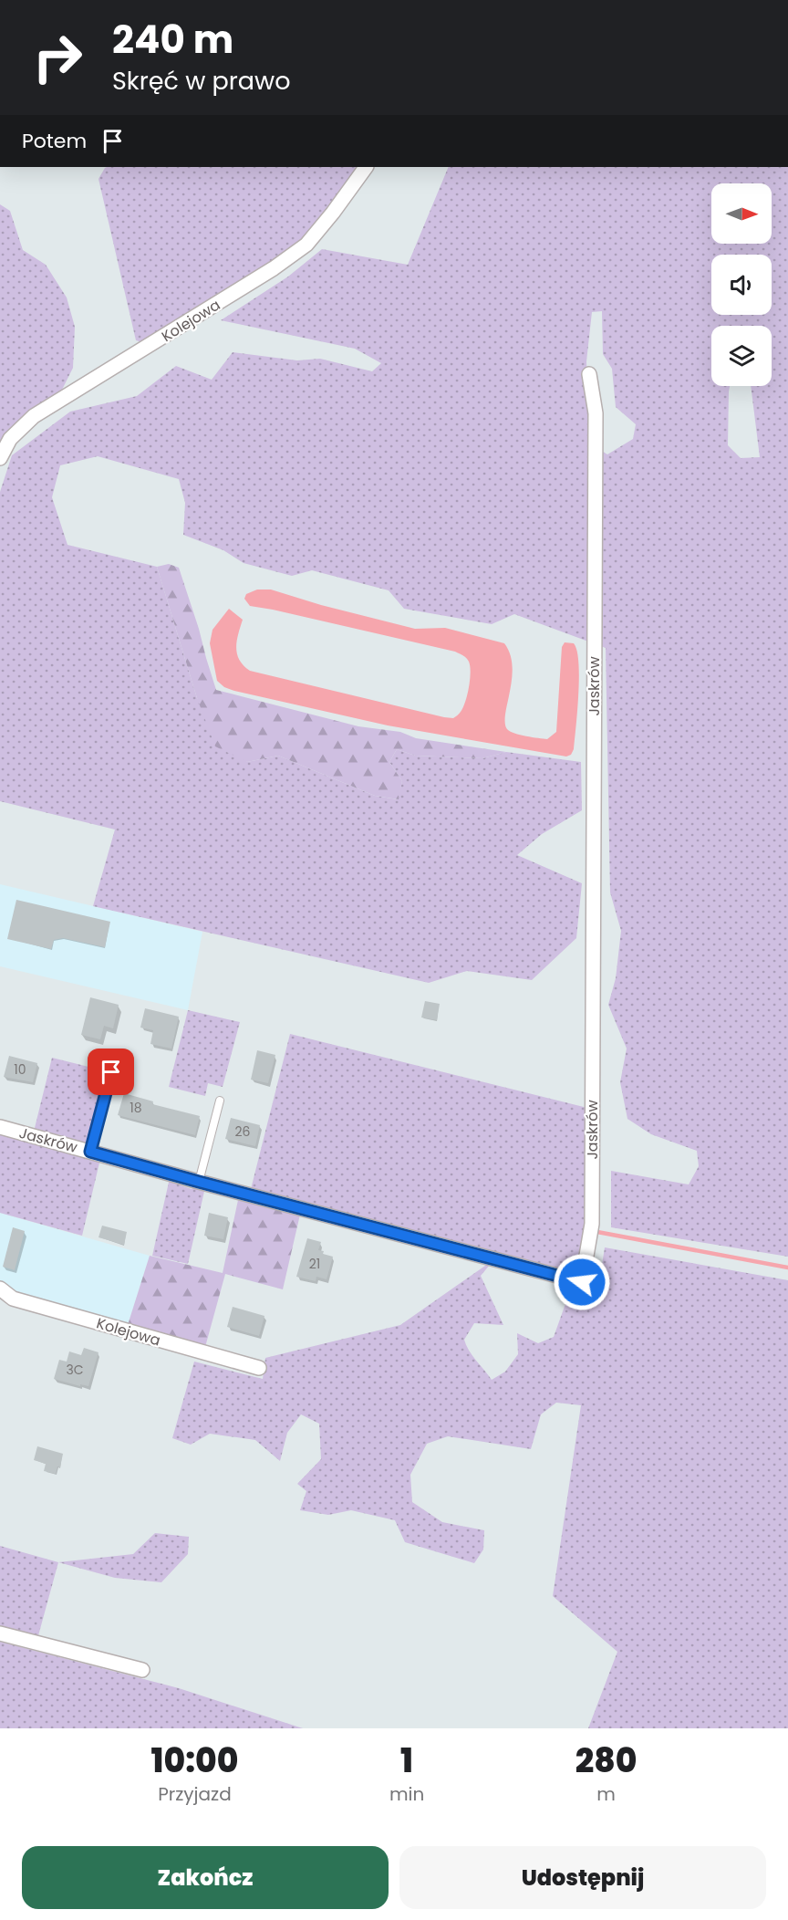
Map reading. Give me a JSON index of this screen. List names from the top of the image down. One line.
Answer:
{"streets":{"street":["Kolejowa","Jaskrów"]},"house_numbers":["10","18","26","21","3C"],"north":"right","page":{"turn":["240 m","Skręć w prawo"],"then":"Potem","eta":["10:00","Przyjazd","1","min","280","m"],"buttons":["Zakończ","Udostępnij"]}}
